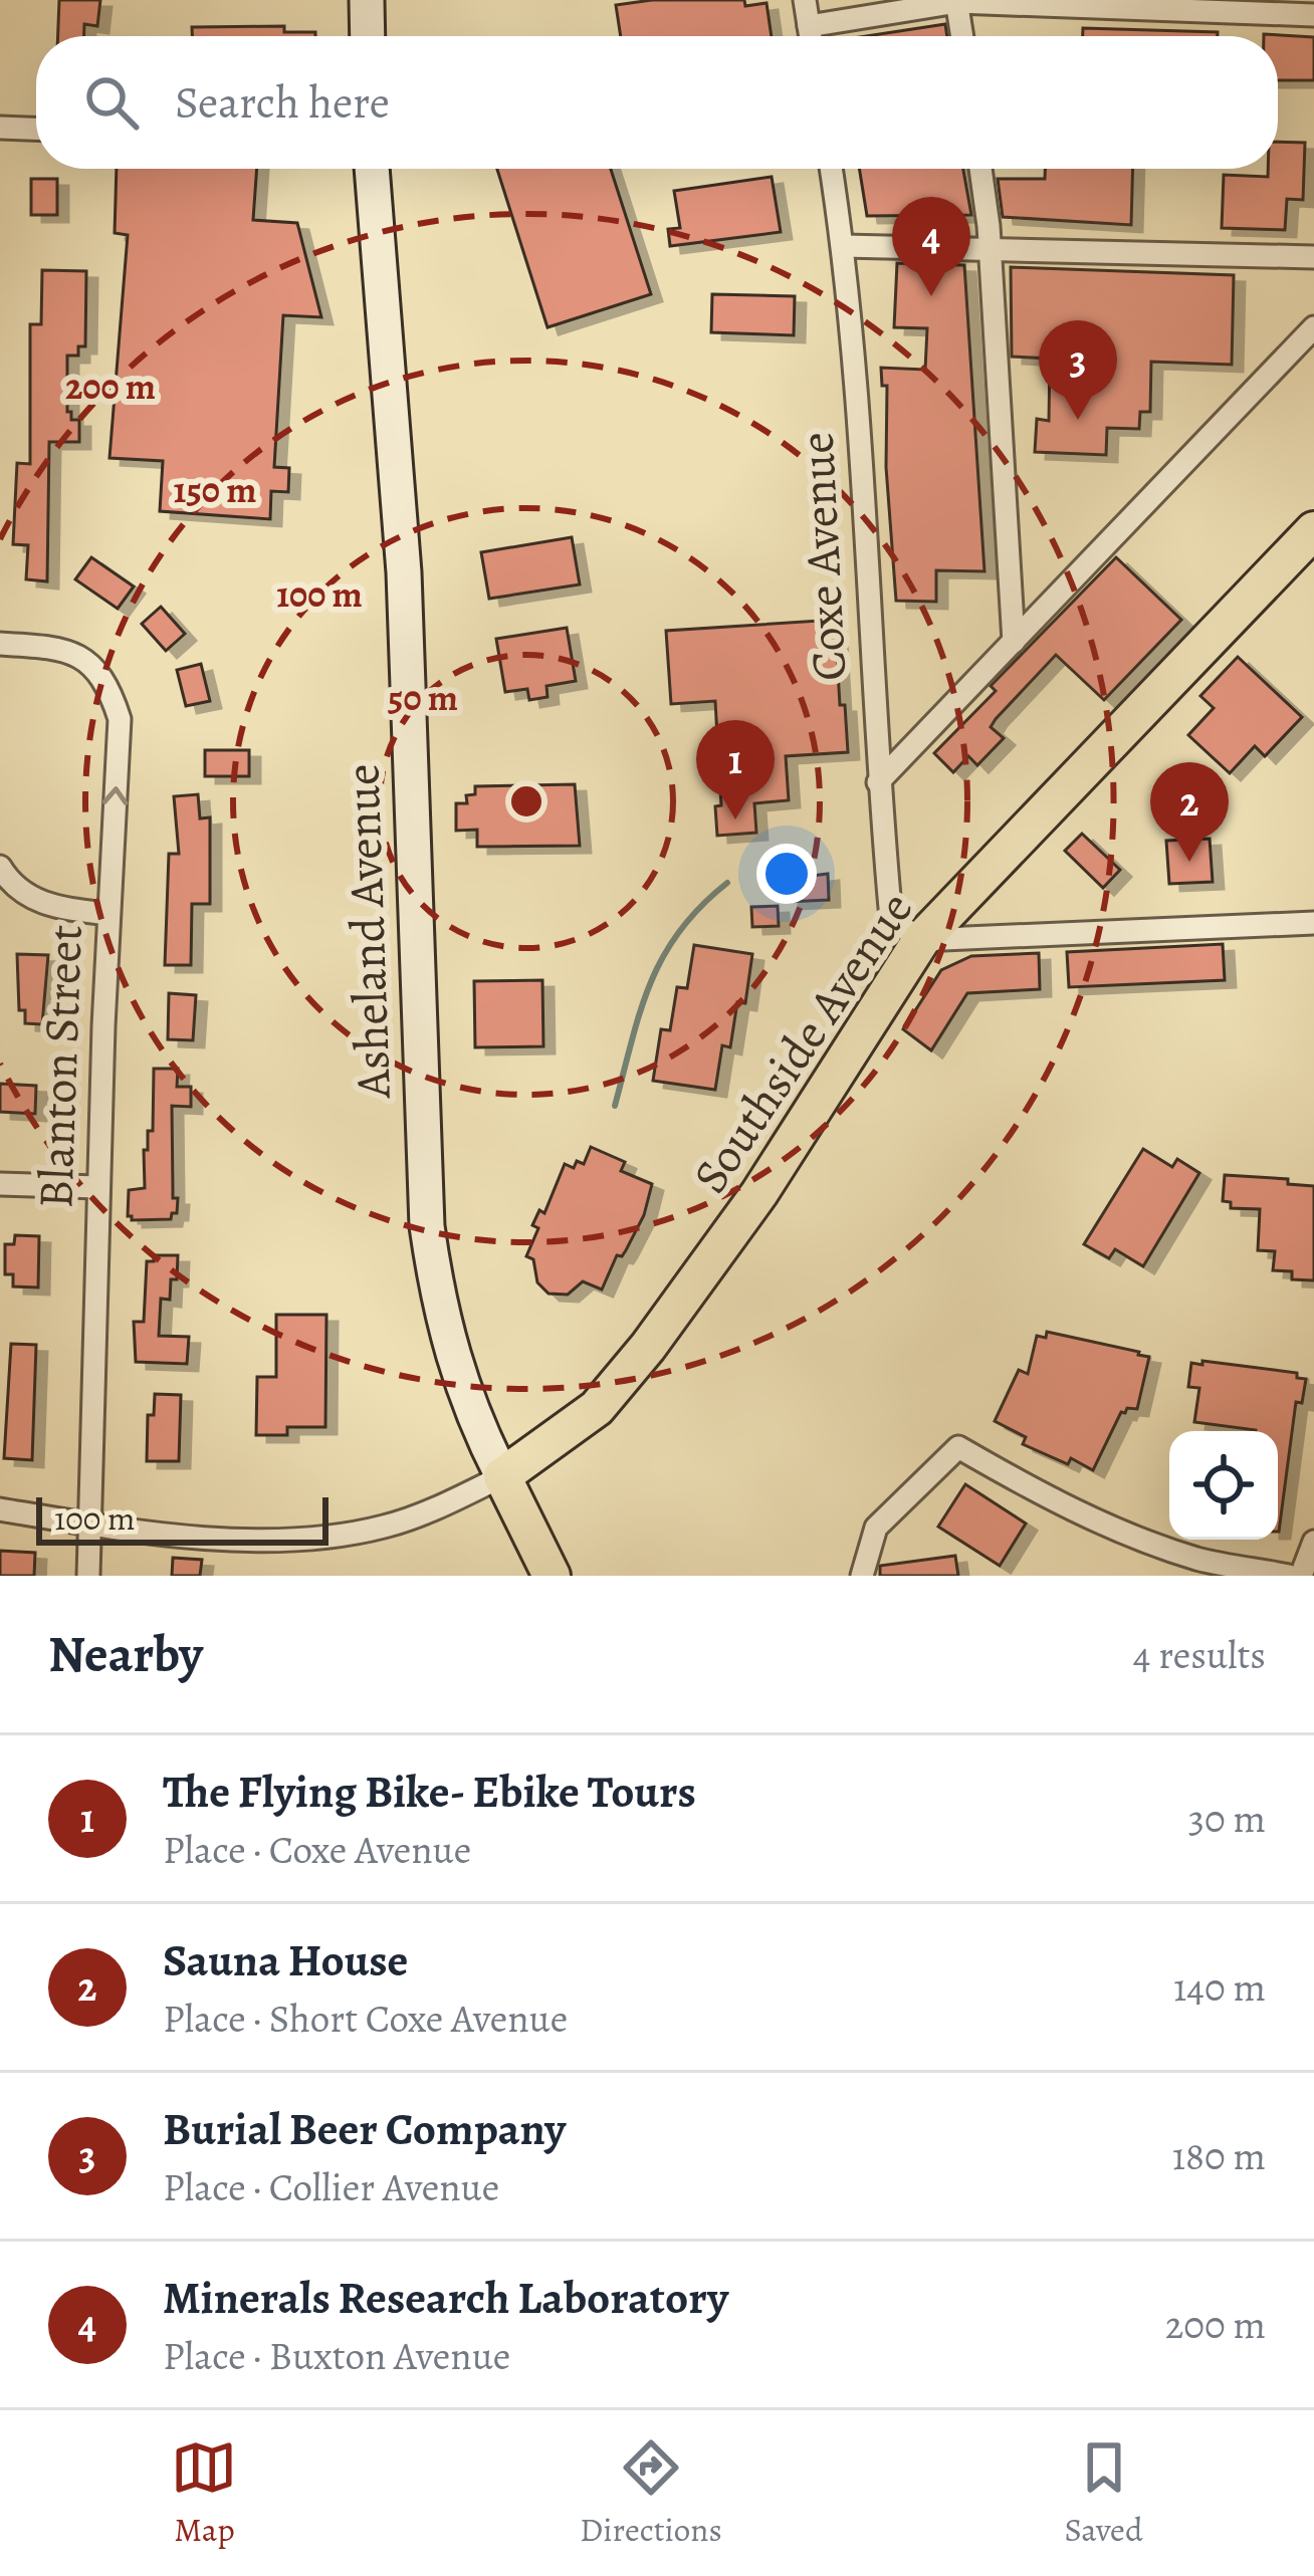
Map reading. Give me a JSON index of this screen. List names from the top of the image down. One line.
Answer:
{"streets":{"main road":["Asheland Avenue","Southside Avenue"],"street":["Coxe Avenue","Blanton Street"]},"crossings":[["Coxe Avenue","Southside Avenue"],["Asheland Avenue","Southside Avenue"]],"scale_bar":"100 m","page":{"search":"Search here","pins":["4","3","1","2"],"scale":"100 m","heading":["Nearby","4 results"],"list":[{"mark":"1","name":"The Flying Bike- Ebike Tours","note":"Place · Coxe Avenue","value":"30 m"},{"mark":"2","name":"Sauna House","note":"Place · Short Coxe Avenue","value":"140 m"},{"mark":"3","name":"Burial Beer Company","note":"Place · Collier Avenue","value":"180 m"},{"mark":"4","name":"Minerals Research Laboratory","note":"Place · Buxton Avenue","value":"200 m"}],"nav":["Map","Directions","Saved"]},"rings":["200 m","150 m","100 m","50 m"]}
